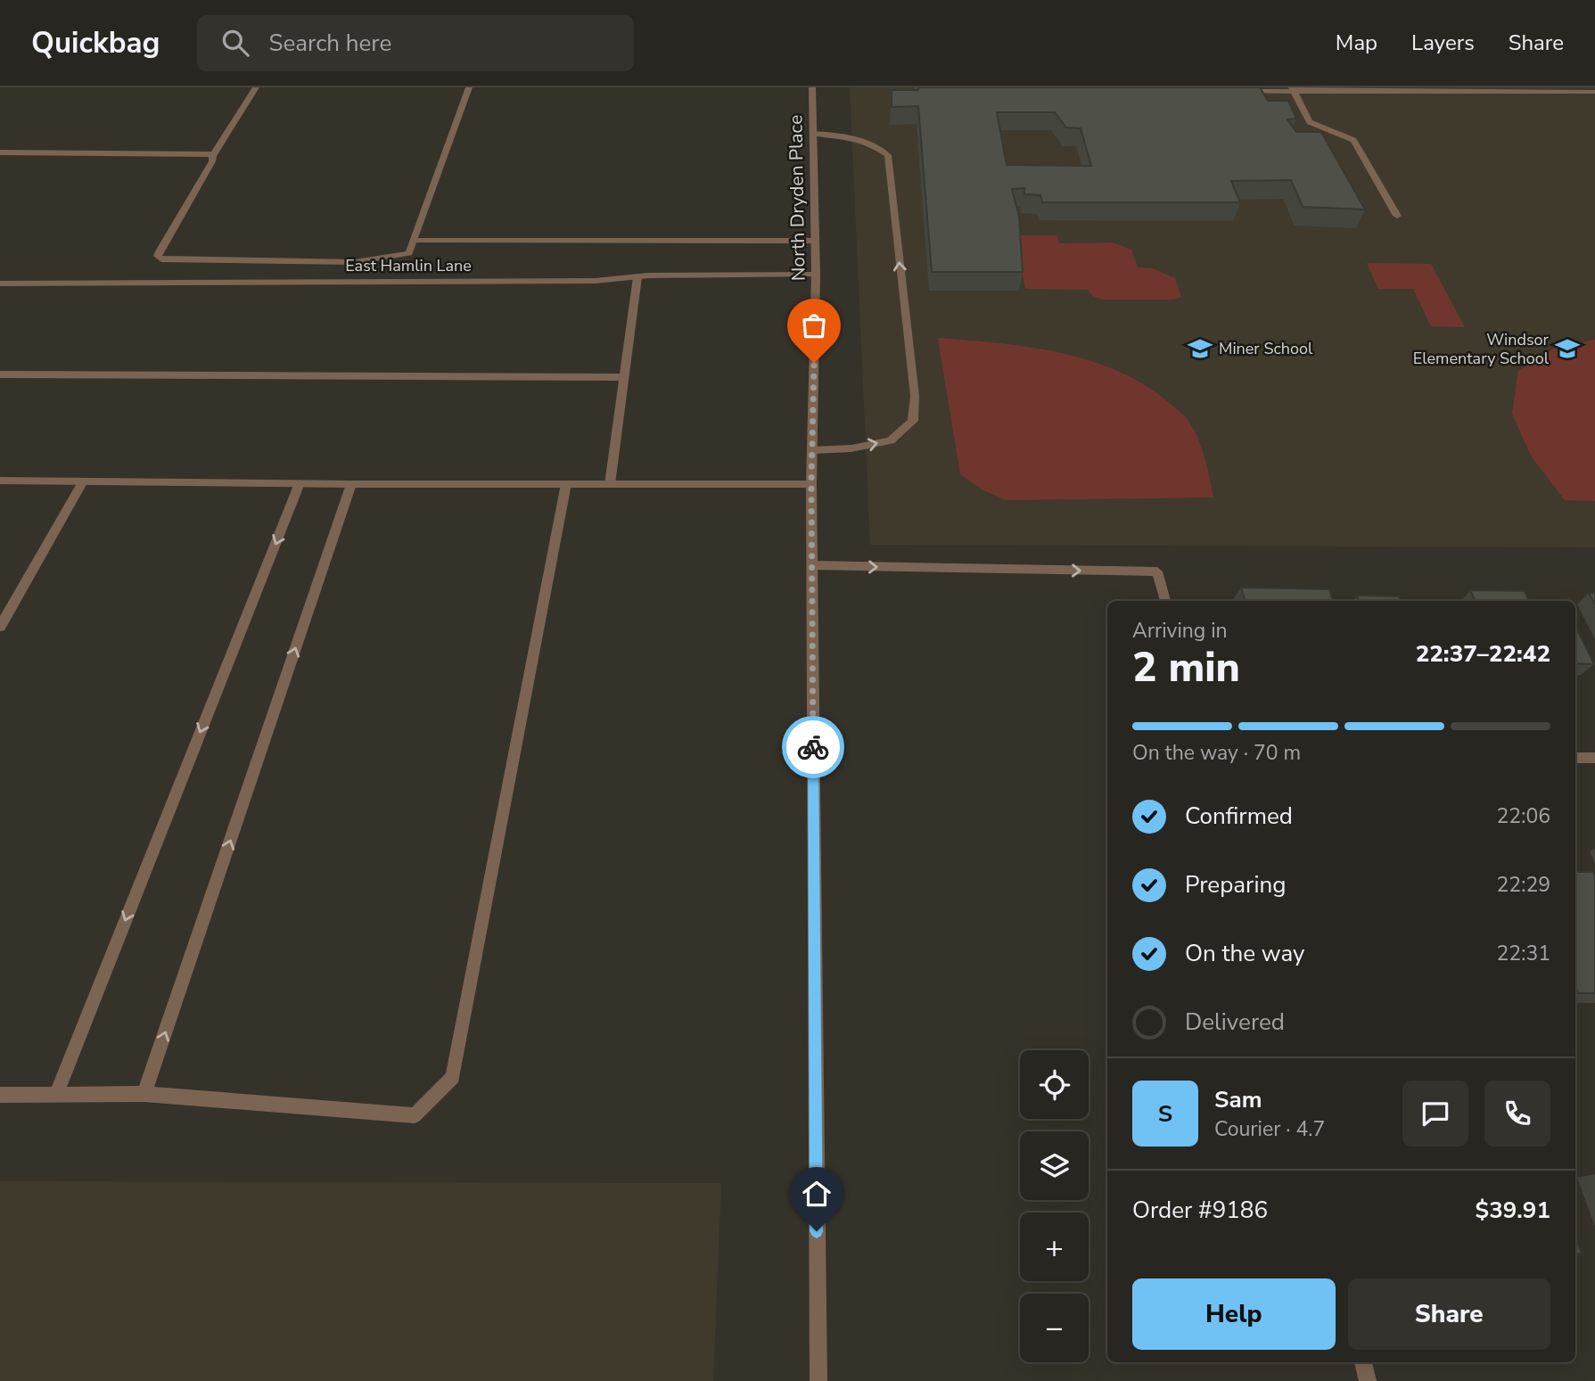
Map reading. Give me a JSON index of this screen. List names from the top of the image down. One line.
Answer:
{"streets":{"street":["North Dryden Place","East Hamlin Lane"]},"crossings":[["North Dryden Place","East Hamlin Lane"]],"places":{"school or university":["Miner School","Windsor Elementary School"]},"page":{"header":"Quickbag","search":"Search here","nav":["Map","Layers","Share"],"heading":["2 min","Arriving in","22:37–22:42"],"panel":["Sam","Courier · 4.7","Order #9186","$39.91"],"bar":"On the way · 70 m","list":[["Confirmed","22:06"],["Preparing","22:29"],["On the way","22:31"],"Delivered"],"map_buttons":["+","−"],"round":"S","buttons":["Help","Share"]}}
